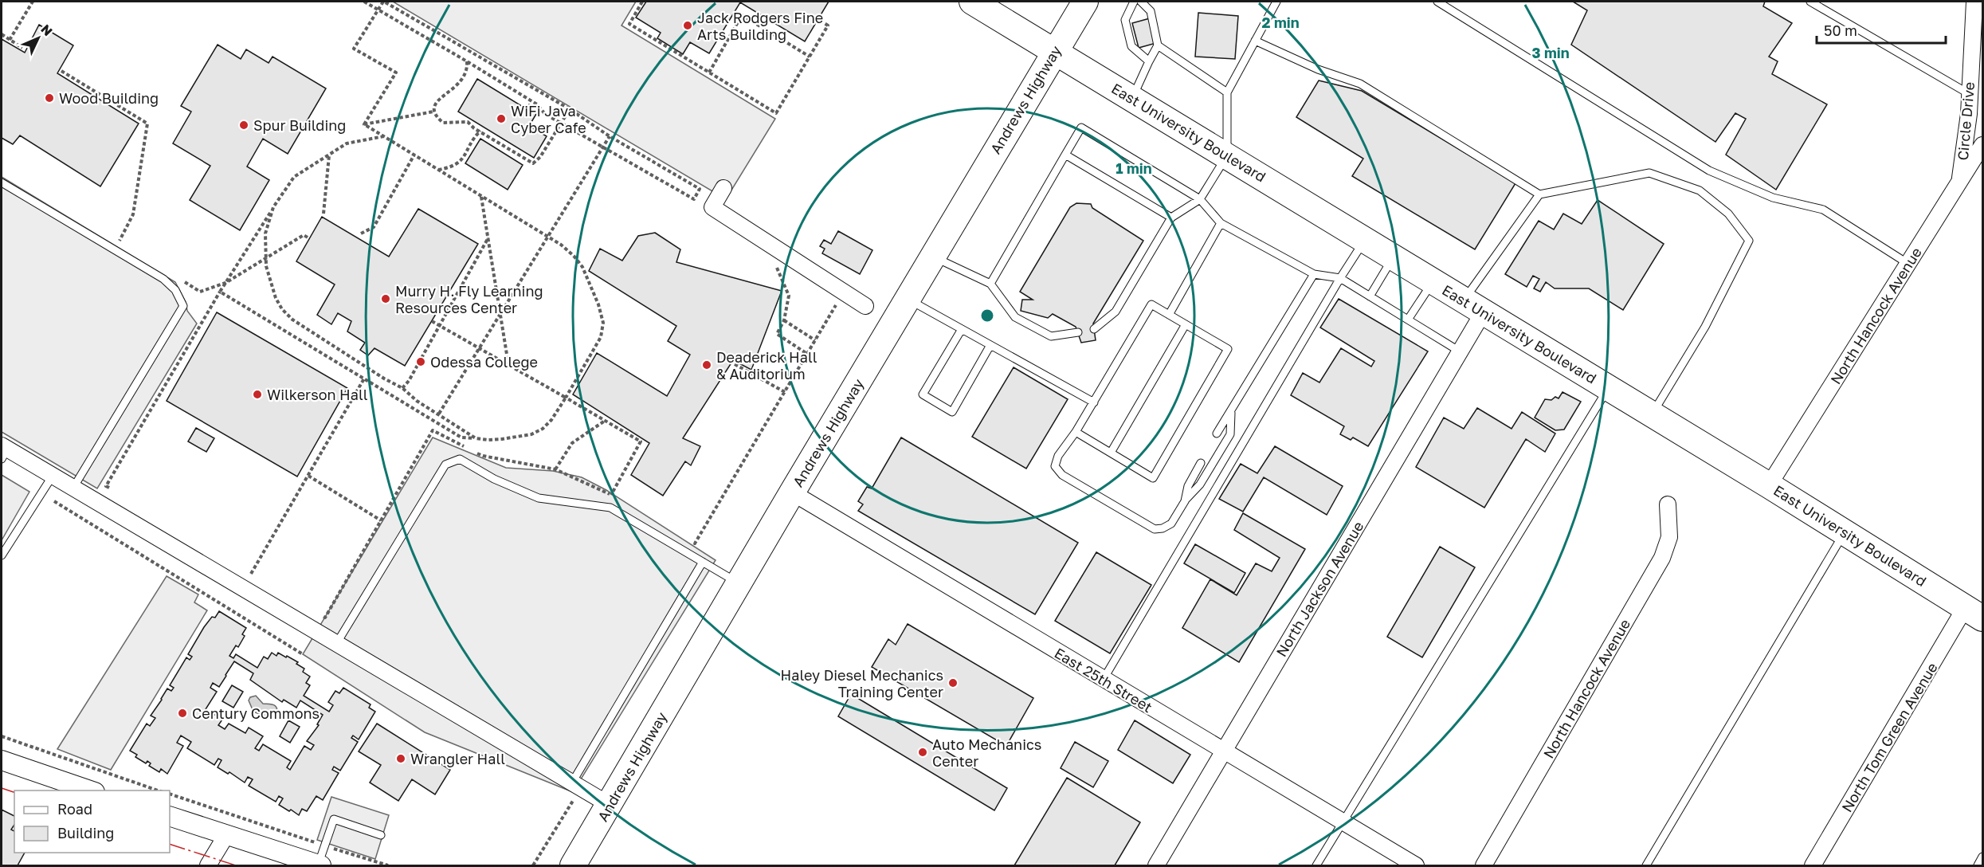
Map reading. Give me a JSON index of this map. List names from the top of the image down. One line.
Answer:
{"streets":{"main road":["Andrews Highway","East University Boulevard"],"street":["Circle Drive","North Hancock Avenue","North Jackson Avenue","East 25th Street","North Tom Green Avenue"]},"crossings":[["Andrews Highway","East University Boulevard"],["Andrews Highway","East 25th Street"],["Circle Drive","North Hancock Avenue"],["East University Boulevard","North Hancock Avenue"],["East University Boulevard","North Jackson Avenue"],["East University Boulevard","North Tom Green Avenue"],["North Jackson Avenue","East 25th Street"]],"places":["Jack Rodgers Fine Arts Building","Wood Building","WiFi Java Cyber Cafe","Spur Building","Murry H. Fly Learning Resources Center","Odessa College","Deaderick Hall & Auditorium","Wilkerson Hall","Haley Diesel Mechanics Training Center","Century Commons","Auto Mechanics Center","Wrangler Hall"],"legend":["Road","Building"],"scale_bar":"50 m","north":"top right","rings":["2 min","3 min","1 min"]}
